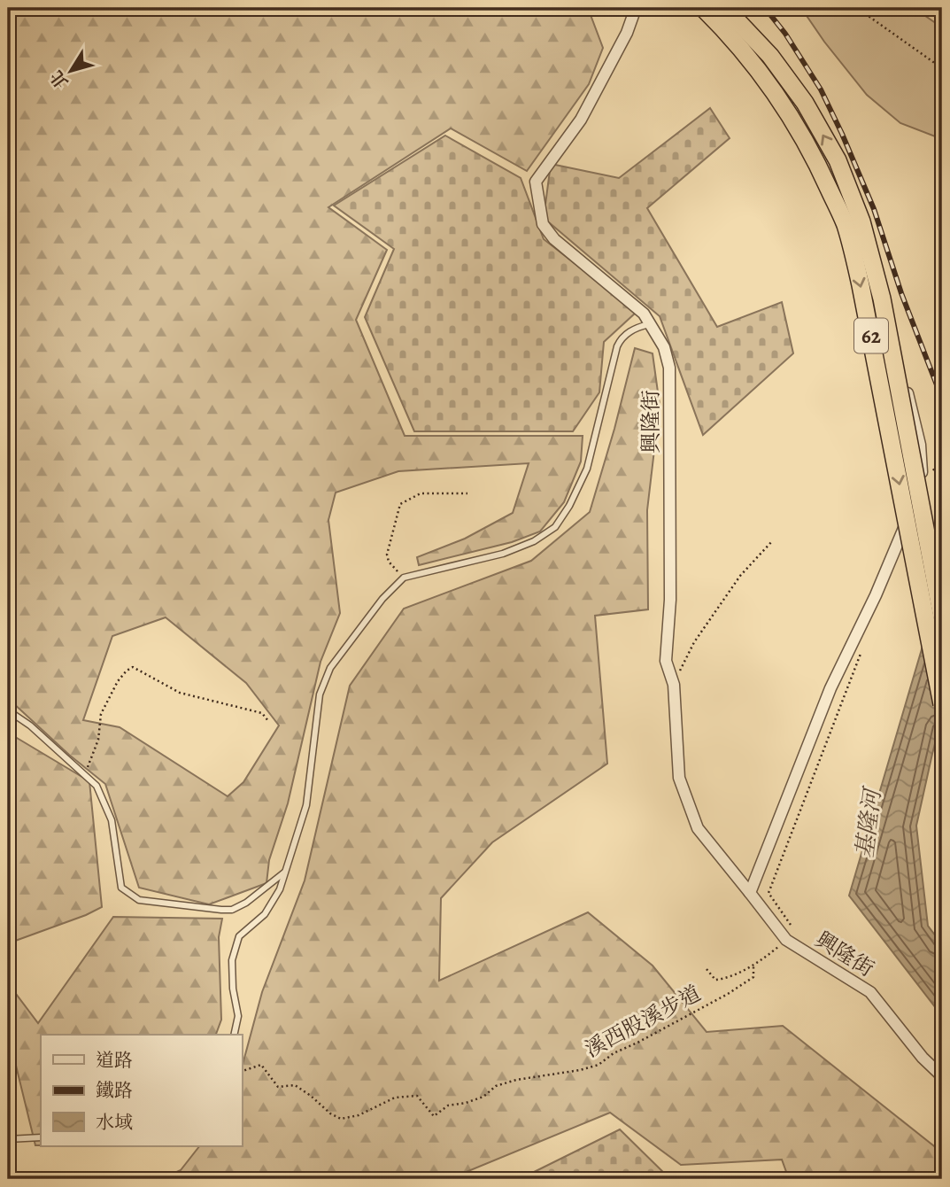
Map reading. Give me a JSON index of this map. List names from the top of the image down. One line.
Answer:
{"streets":{"highway":["62"],"street":["興隆街"],"path":["溪西股溪步道"]},"water":["基隆河"],"legend":["道路","鐵路","水域"],"north":"bottom left"}
